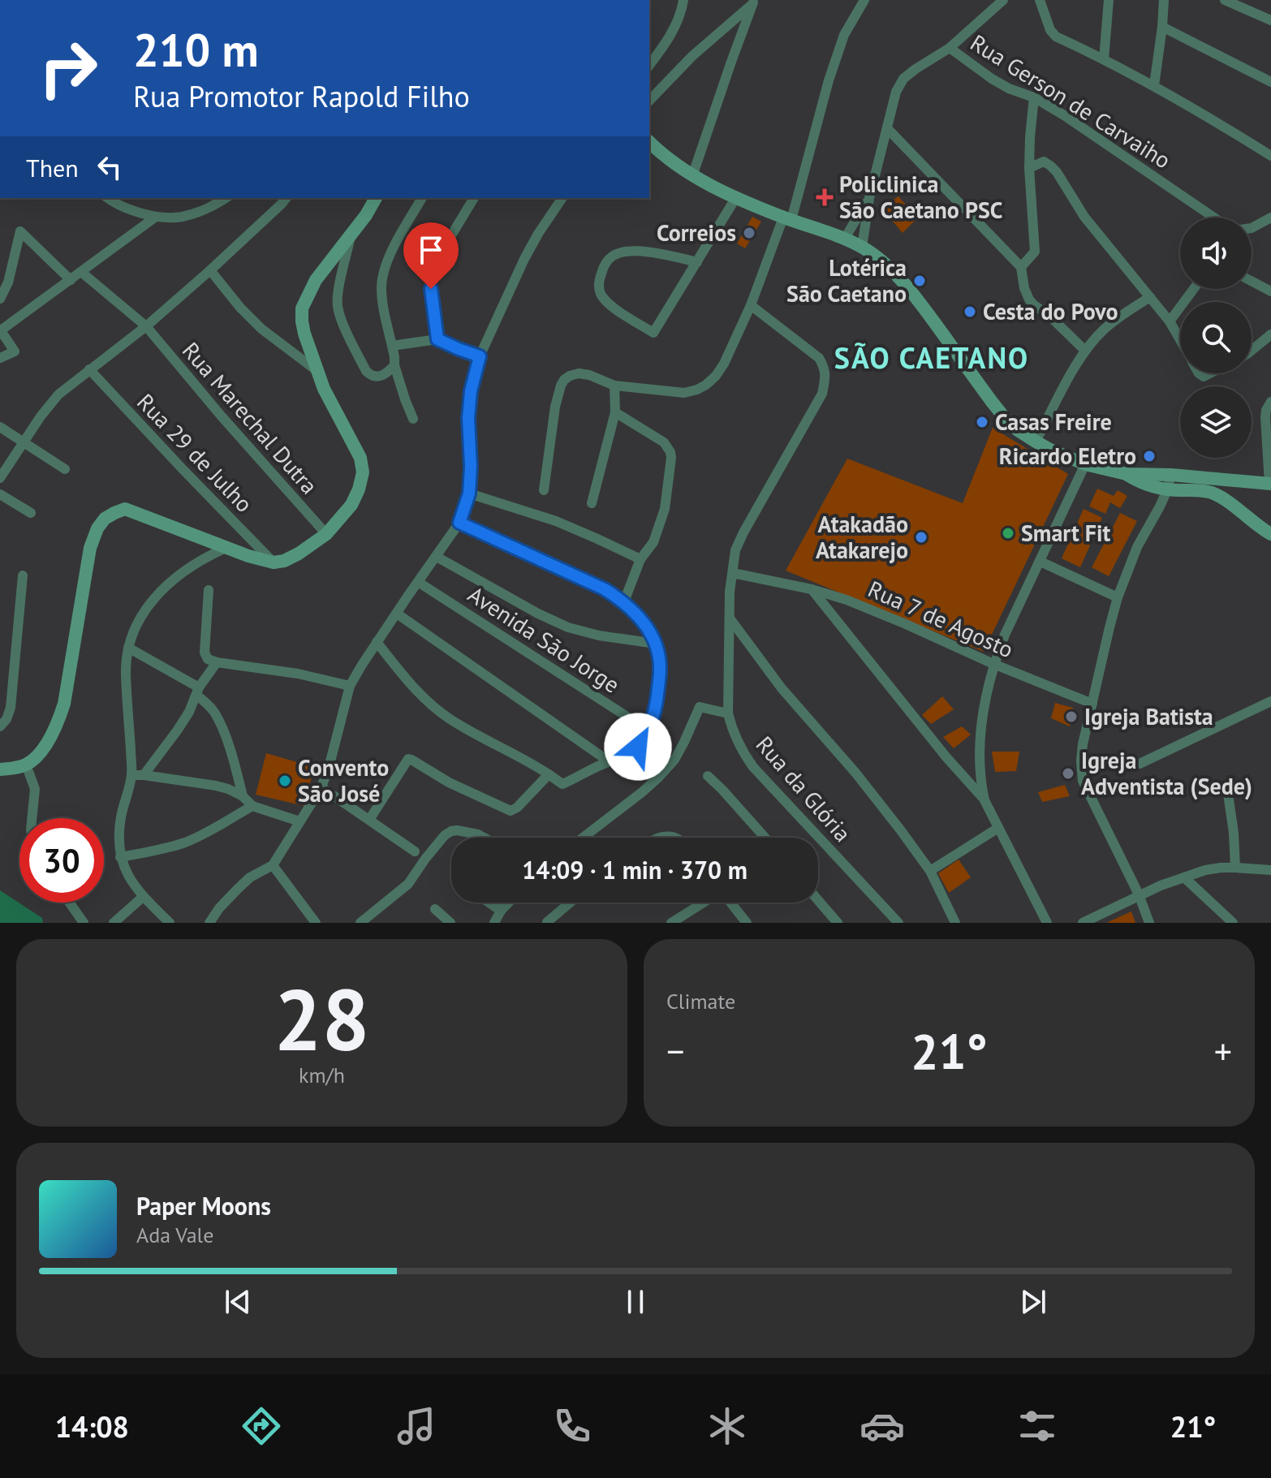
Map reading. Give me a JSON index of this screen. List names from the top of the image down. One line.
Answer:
{"streets":{"street":["Rua Gerson de Carvaiho","Rua Marechal Dutra","Rua 29 de Julho","Rua 7 de Agosto","Avenida São Jorge","Rua da Glória"]},"crossings":[["Rua 7 de Agosto","Rua da Glória"]],"districts":["SÃO CAETANO"],"places":{"health":["Policlinica São Caetano PSC"],"other":["Correios","Lotérica São Caetano","Cesta do Povo","Casas Freire","Ricardo Eletro","Smart Fit","Atakadão Atakarejo","Igreja Batista","Igreja Adventista (Sede)","Convento São José"]},"page":{"turn":["210 m","Rua Promotor Rapold Filho"],"then":"Then","limit":"30","trip":"14:09 · 1 min · 370 m","tile":[["28","km/h"],"Climate"],"heat":["−","21°","+"],"song":["Paper Moons","Ada Vale"],"tabs":["14:08","21°"]}}
